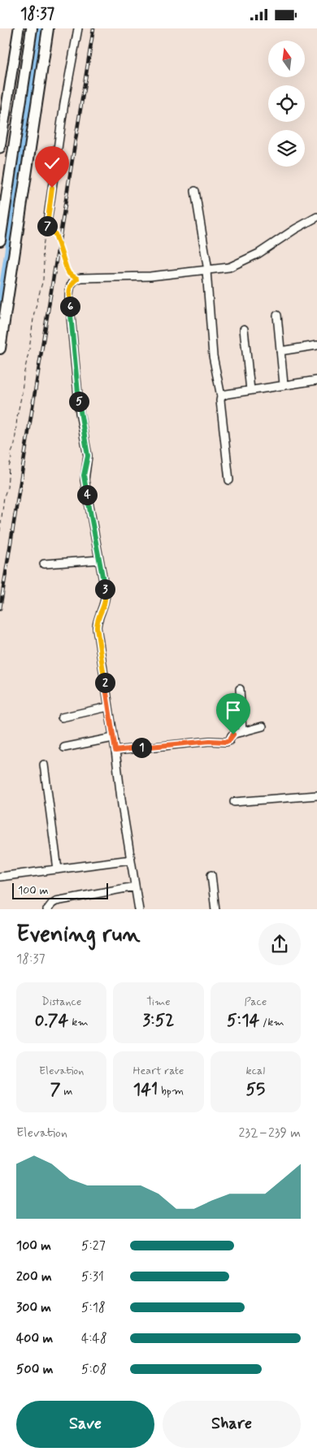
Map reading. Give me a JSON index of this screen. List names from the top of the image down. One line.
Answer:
{"scale_bar":"100 m","north":"top","page":{"status":"18:37","pins":["7","6","5","4","3","2","1"],"scale":"100 m","heading":["Evening run","18:37"],"stats":[["Distance","0.74 km"],["Time","3:52"],["Pace","5:14 /km"],["Elevation","7 m"],["Heart rate","141 bpm"],["kcal","55"]],"chart":["Elevation","232–239 m"],"list":[{"name":"100 m","note":"5:27"},{"name":"200 m","note":"5:31"},{"name":"300 m","note":"5:18"},{"name":"400 m","note":"4:48"},{"name":"500 m","note":"5:08"}],"buttons":["Save","Share"]}}
